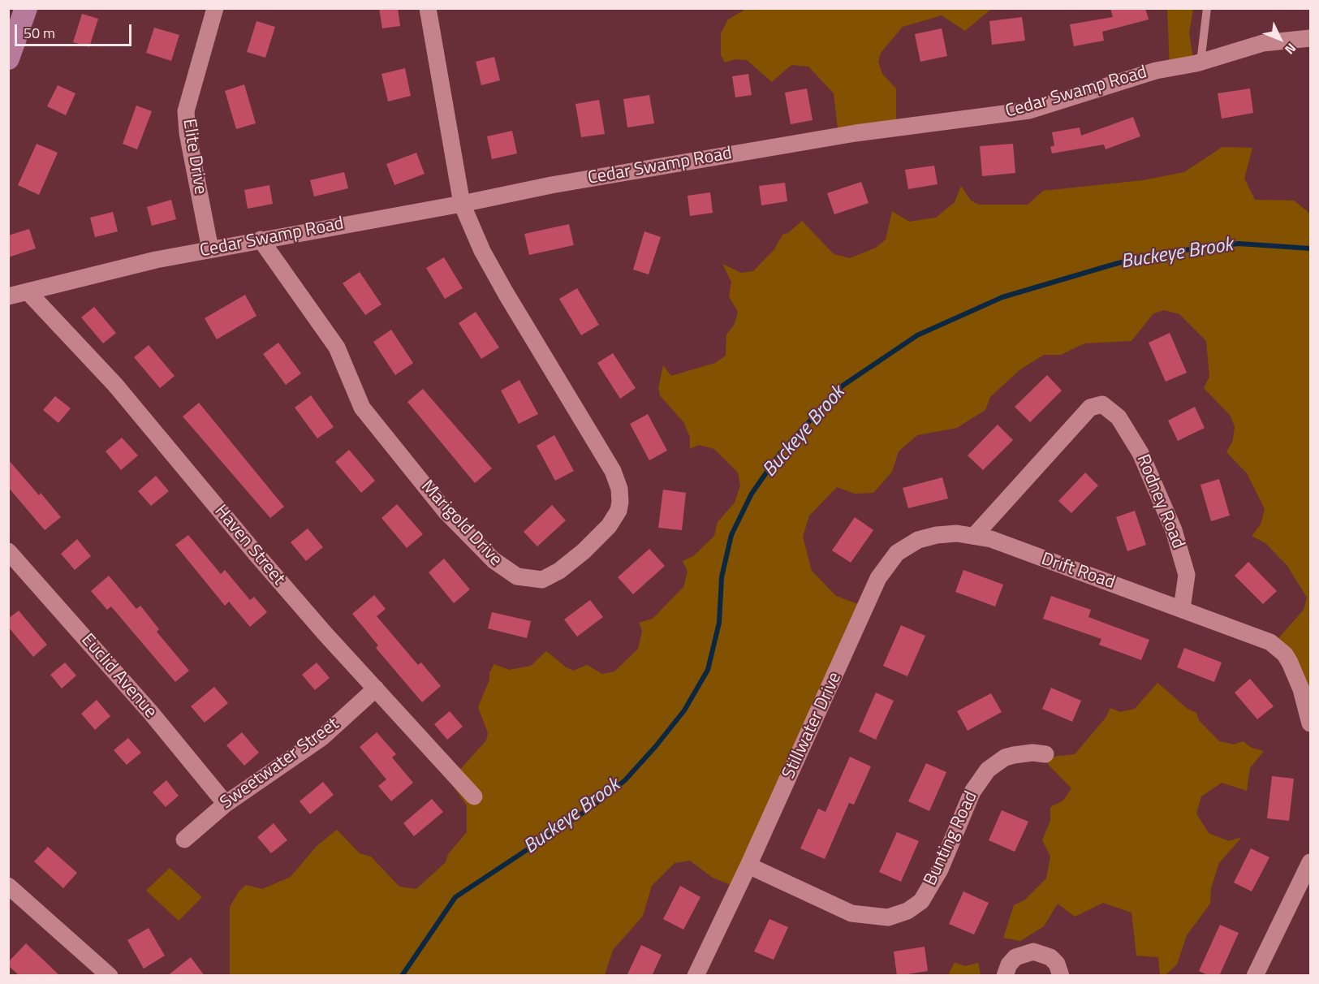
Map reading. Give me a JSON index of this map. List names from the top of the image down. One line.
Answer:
{"streets":{"street":["Cedar Swamp Road","Elite Drive","Rodney Road","Marigold Drive","Haven Street","Drift Road","Euclid Avenue","Stillwater Drive","Sweetwater Street","Bunting Road"]},"crossings":[["Cedar Swamp Road","Elite Drive"],["Cedar Swamp Road","Marigold Drive"],["Cedar Swamp Road","Haven Street"],["Rodney Road","Drift Road"],["Rodney Road","Stillwater Drive"],["Haven Street","Sweetwater Street"],["Drift Road","Stillwater Drive"],["Euclid Avenue","Sweetwater Street"],["Stillwater Drive","Bunting Road"]],"water":["Buckeye Brook"],"scale_bar":"50 m","north":"bottom right"}
